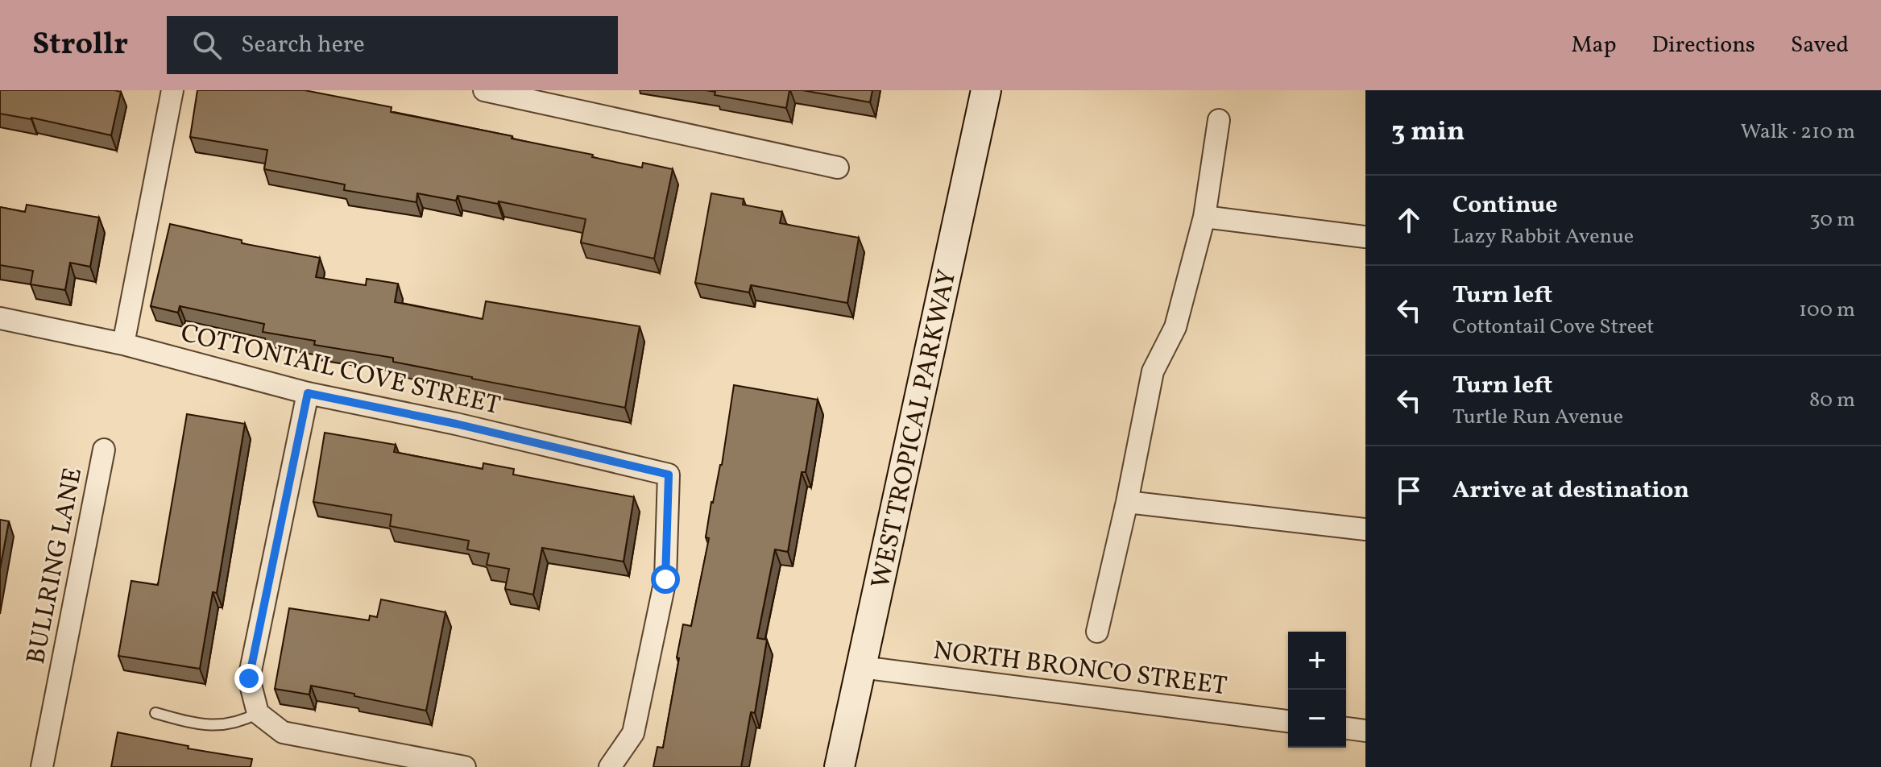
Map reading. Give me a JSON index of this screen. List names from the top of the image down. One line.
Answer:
{"streets":{"main road":["WEST TROPICAL PARKWAY"],"street":["COTTONTAIL COVE STREET","BULLRING LANE","NORTH BRONCO STREET"]},"crossings":[["WEST TROPICAL PARKWAY","NORTH BRONCO STREET"]],"page":{"header":"Strollr","search":"Search here","nav":["Map","Directions","Saved"],"heading":["3 min","Walk · 210 m"],"list":[["Continue","Lazy Rabbit Avenue","30 m"],["Turn left","Cottontail Cove Street","100 m"],["Turn left","Turtle Run Avenue","80 m"],"Arrive at destination"],"map_buttons":["+","−"]}}
